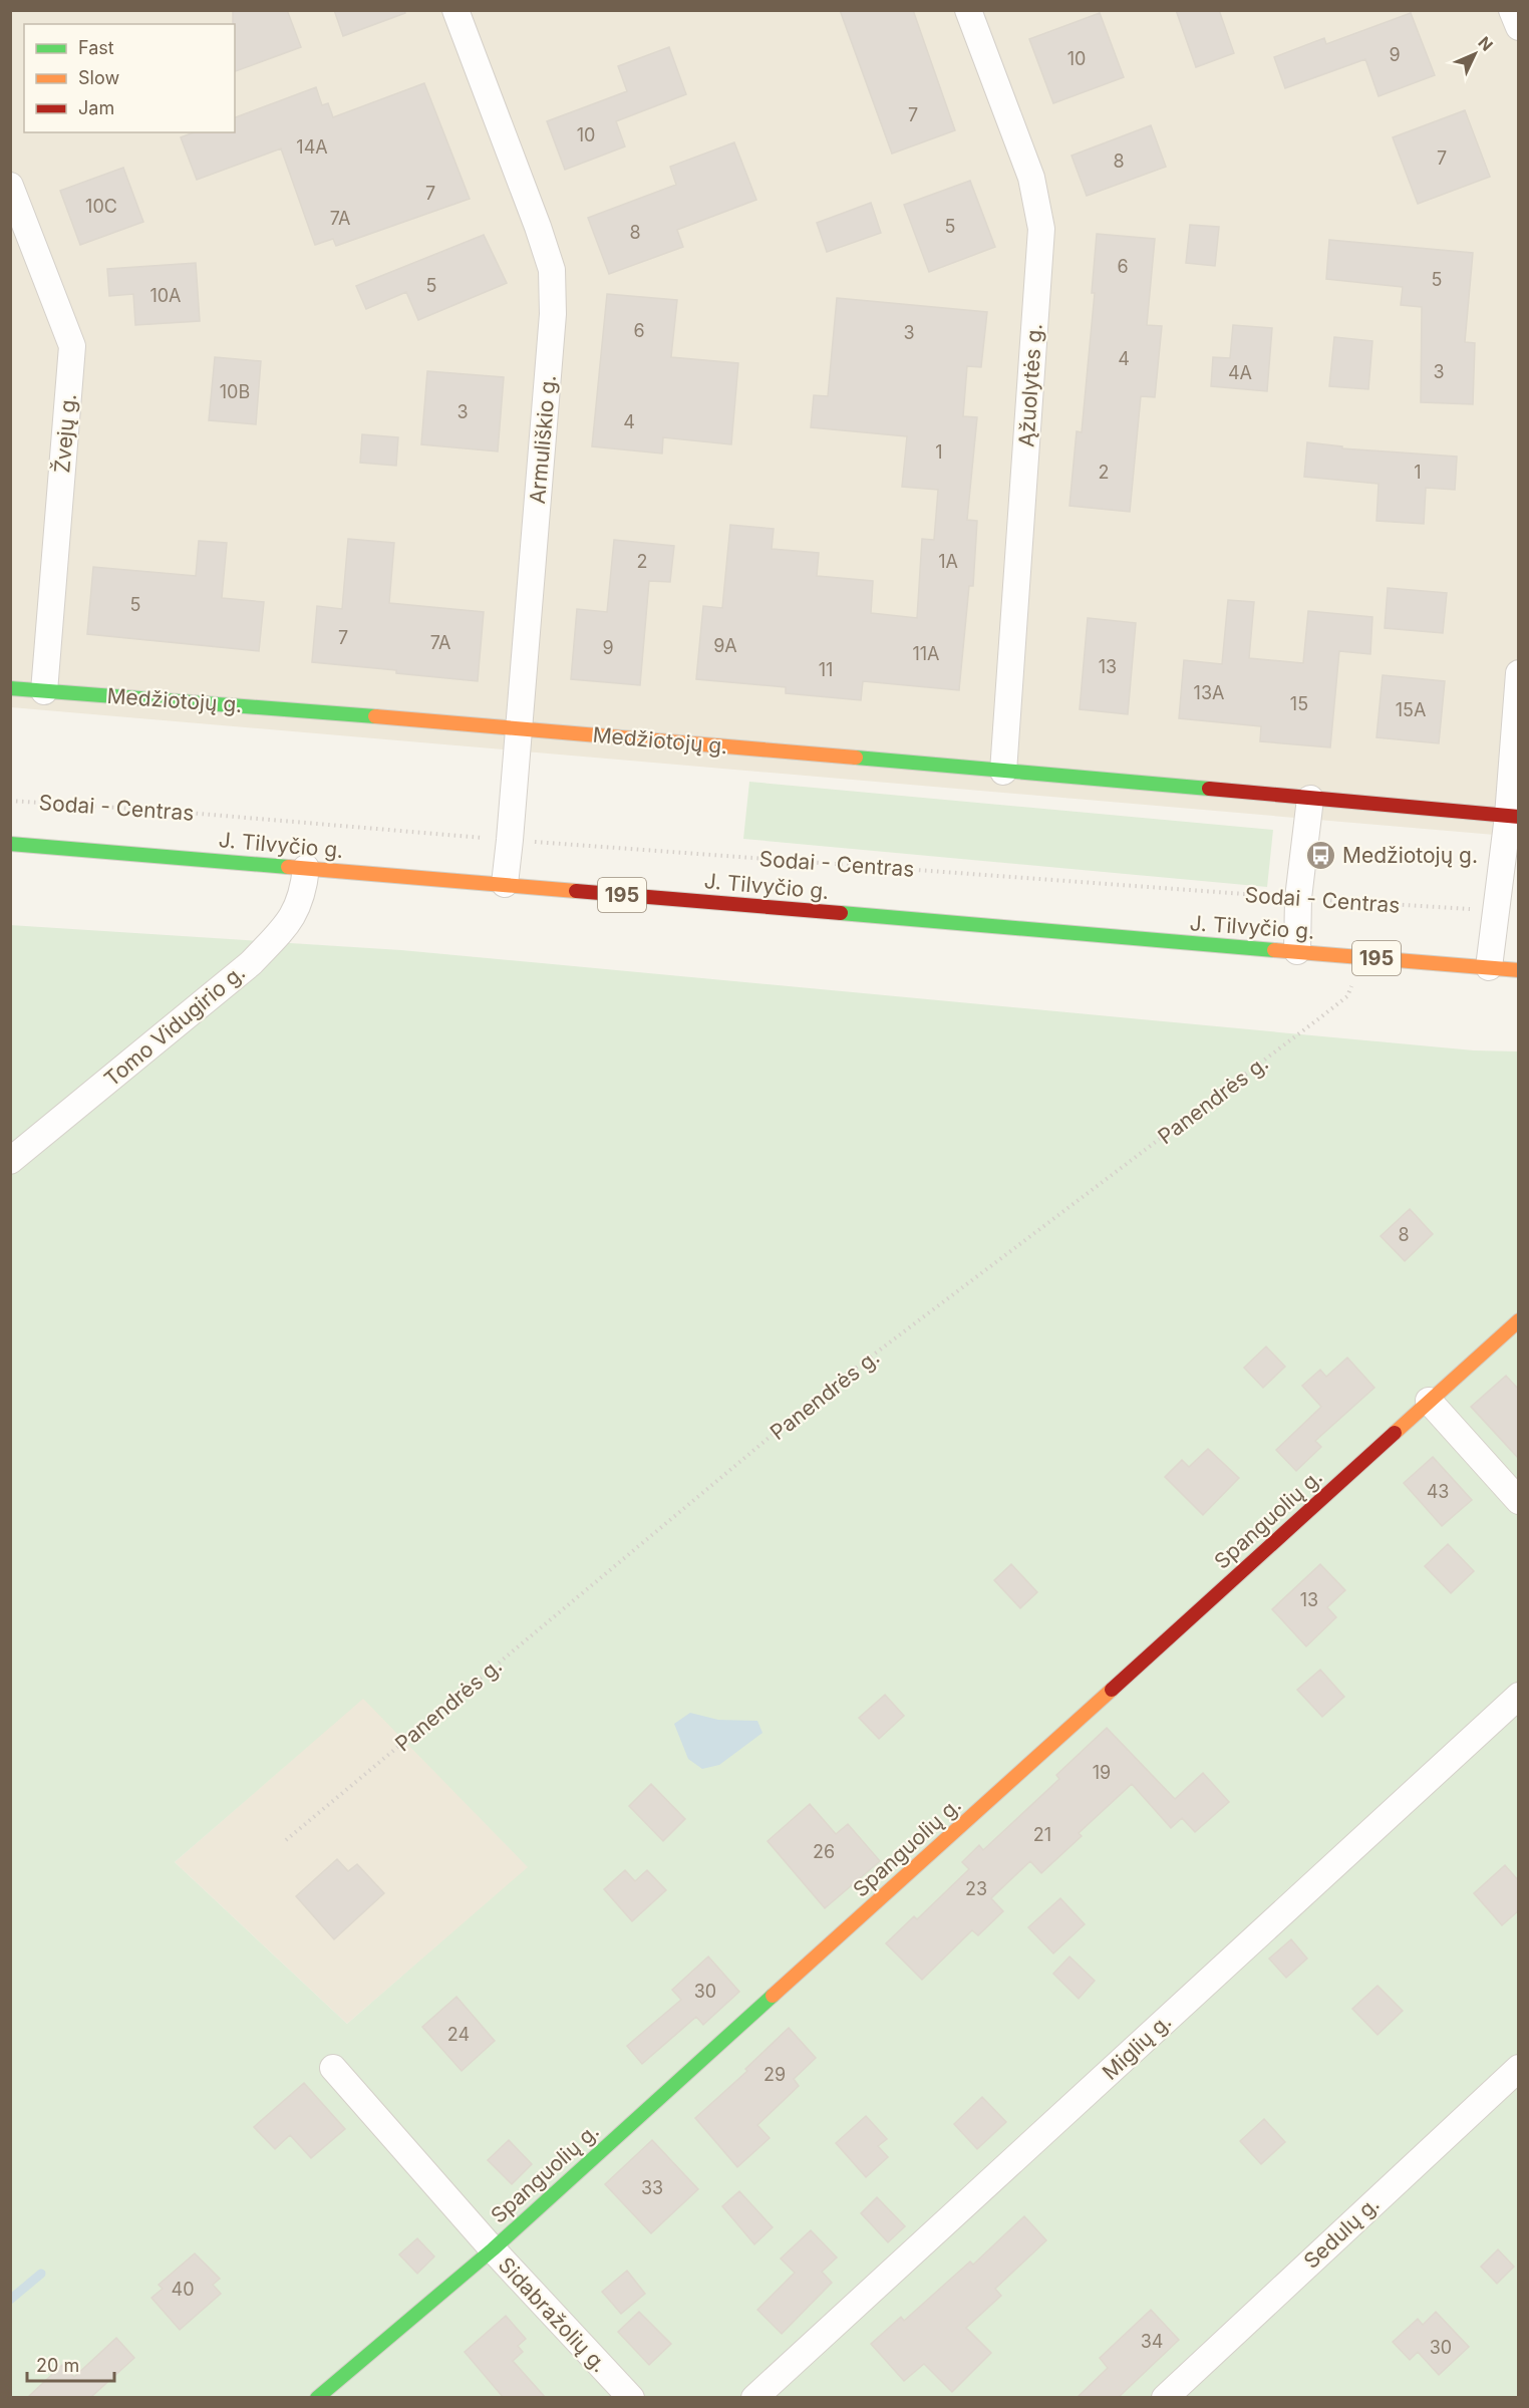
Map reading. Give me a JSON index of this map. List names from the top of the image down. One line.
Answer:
{"streets":{"street":["Ąžuolytės g.","Žvejų g.","Armuliškio g.","Medžiotojų g.","J. Tilvyčio g.","195","Tomo Vidugirio g.","Spanguolių g.","Miglių g.","Sedulų g.","Sidabražolių g."],"path":["Sodai - Centras","Panendrės g."]},"crossings":[["Ąžuolytės g.","Medžiotojų g."],["Žvejų g.","Medžiotojų g."],["Armuliškio g.","Medžiotojų g."],["Armuliškio g.","Sodai - Centras"],["Armuliškio g.","J. Tilvyčio g."],["J. Tilvyčio g.","Tomo Vidugirio g."],["J. Tilvyčio g.","Panendrės g."],["Spanguolių g.","Sidabražolių g."]],"places":{"bus stop":["Medžiotojų g."]},"house_numbers":["9","10","7","10","14A","7","8","7","10C","7A","5","8","6","5","5","10A","6","3","4","3","4A","10B","3","4","1","2","1","2","1A","5","7","7A","9A","9","11A","13","11","13A","15","15A","8","43","13","19","21","26","23","30","24","29","33","40","34","30"],"legend":["Fast","Slow","Jam"],"scale_bar":"20 m","north":"top right"}
